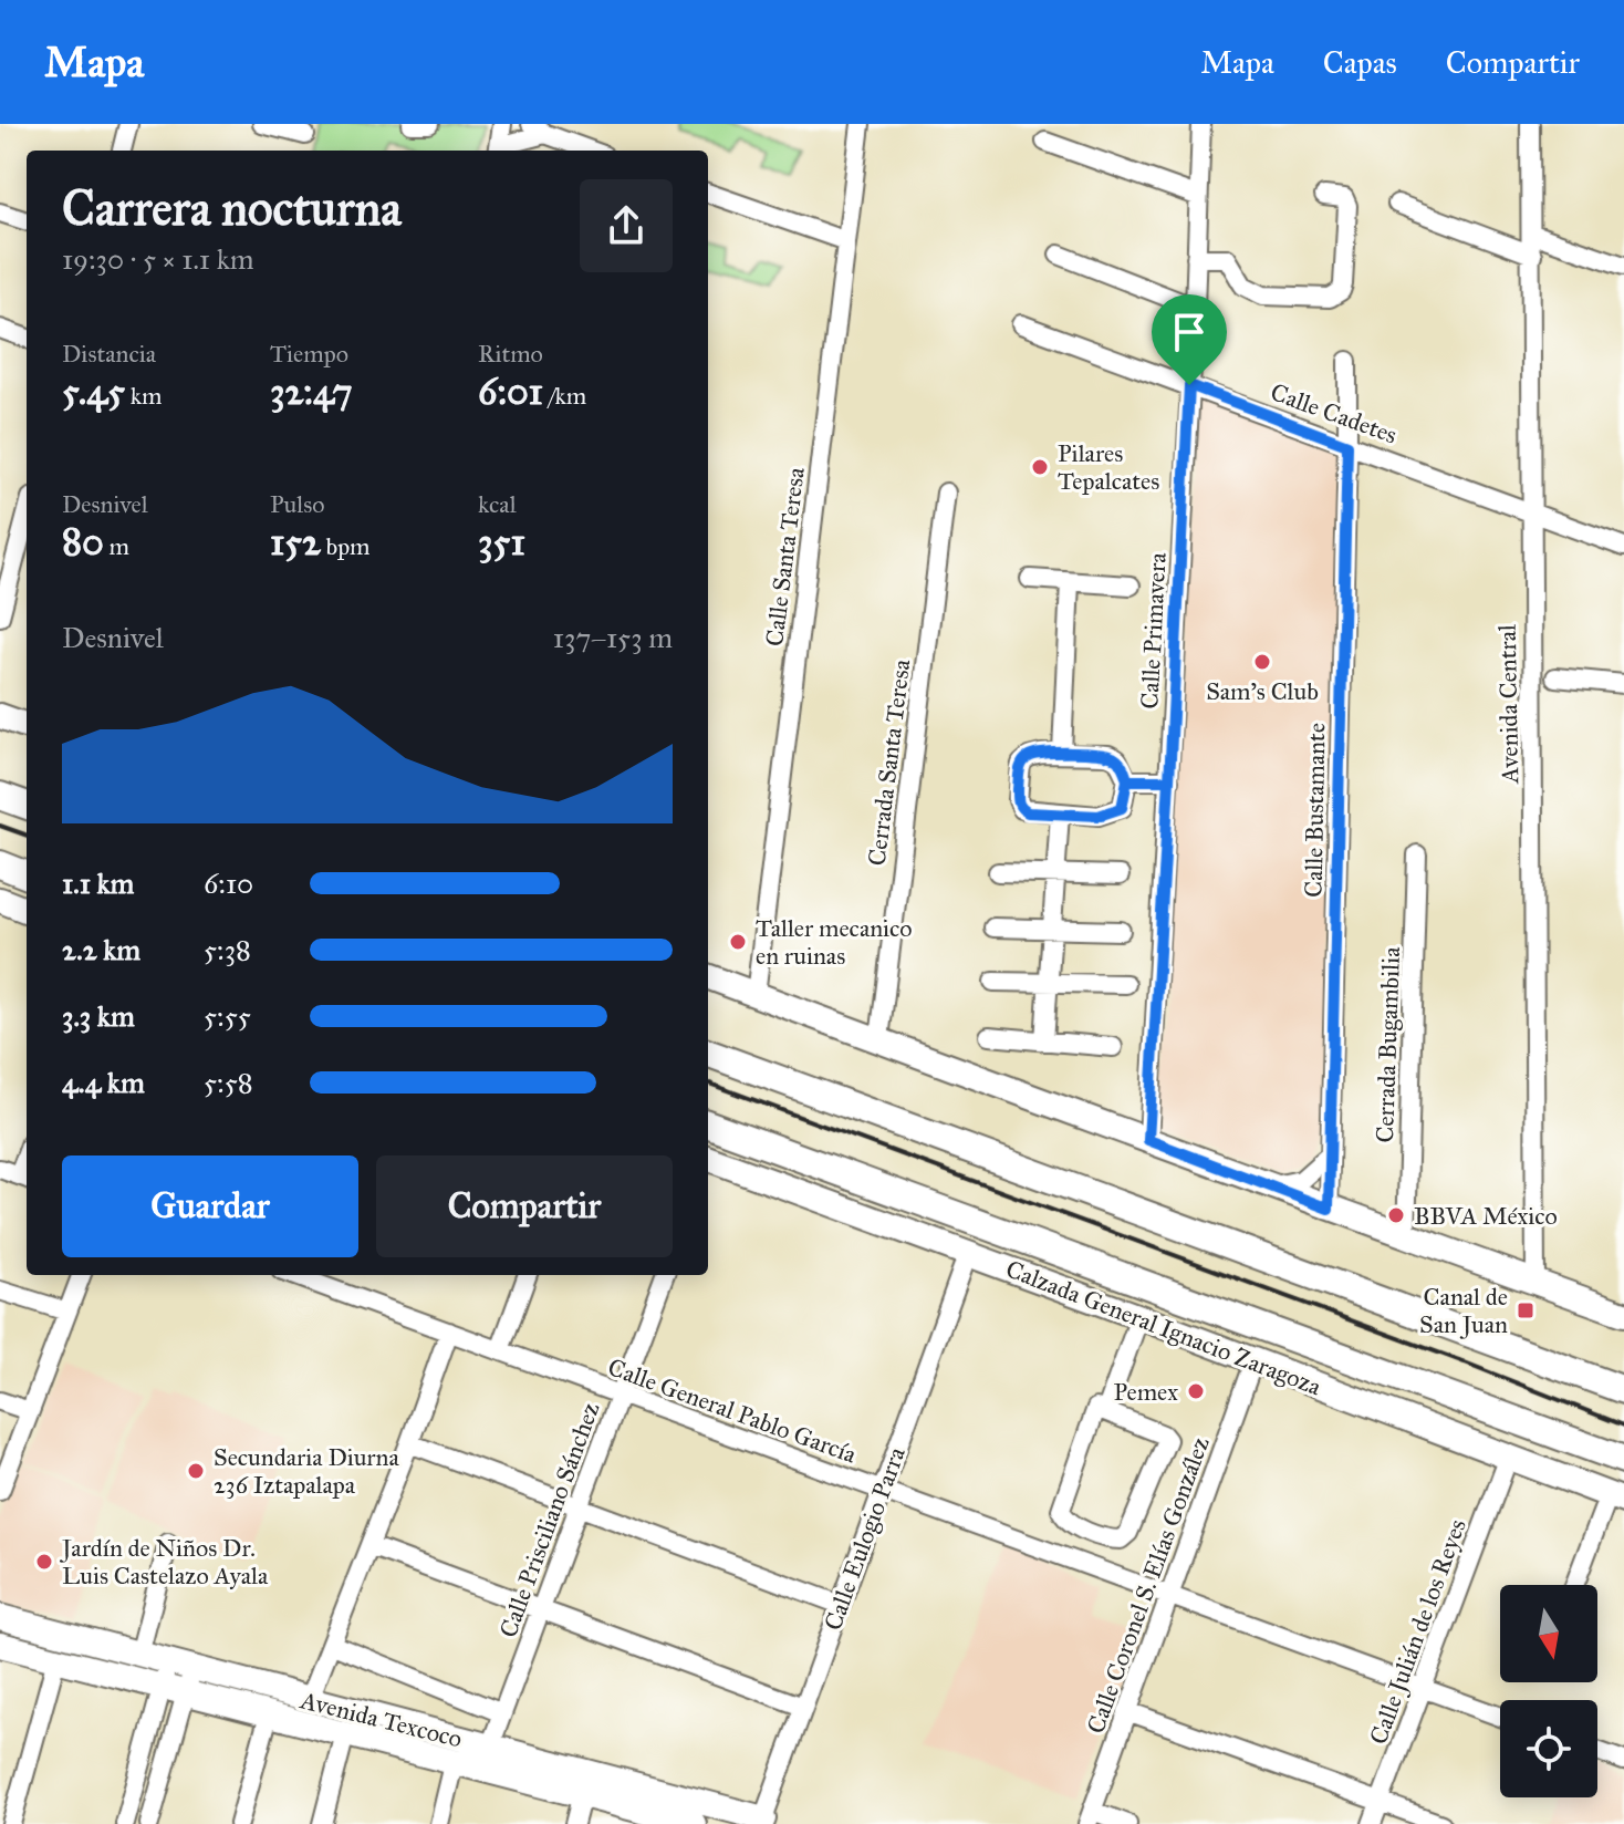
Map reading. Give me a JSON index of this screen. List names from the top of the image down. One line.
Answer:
{"streets":{"highway":["Calzada General Ignacio Zaragoza"],"main road":["Avenida Texcoco"],"street":["Calle Cadetes","Calle Santa Teresa","Calle Primavera","Avenida Central","Cerrada Santa Teresa","Calle Bustamante","Cerrada Bugambilia","Calle General Pablo García","Calle Prisciliano Sánchez","Calle Eulogio Parra","Calle Coronel S. Elías González","Calle Julián de los Reyes"]},"crossings":[["Calle Cadetes","Calle Primavera"],["Calle Cadetes","Avenida Central"],["Calle Cadetes","Calle Bustamante"],["Calzada General Ignacio Zaragoza","Calle Eulogio Parra"],["Calzada General Ignacio Zaragoza","Calle Coronel S. Elías González"],["Calzada General Ignacio Zaragoza","Calle Julián de los Reyes"],["Calle General Pablo García","Calle Prisciliano Sánchez"],["Calle General Pablo García","Calle Eulogio Parra"],["Calle General Pablo García","Calle Coronel S. Elías González"],["Calle General Pablo García","Calle Julián de los Reyes"],["Calle Prisciliano Sánchez","Avenida Texcoco"],["Calle Eulogio Parra","Avenida Texcoco"]],"places":{"other":["Pilares Tepalcates","Sam's Club","Taller mecanico en ruinas","BBVA México","Pemex","Secundaria Diurna 236 Iztapalapa","Jardín de Niños Dr. Luis Castelazo Ayala"],"transit":["Canal de San Juan"]},"north":"bottom","page":{"header":"Mapa","nav":["Mapa","Capas","Compartir"],"heading":["Carrera nocturna","19:30 · 5 × 1.1 km"],"stats":[["Distancia","5.45 km"],["Tiempo","32:47"],["Ritmo","6:01 /km"],["Desnivel","80 m"],["Pulso","152 bpm"],["kcal","351"]],"chart":["Desnivel","137–153 m"],"list":[{"name":"1.1 km","note":"6:10"},{"name":"2.2 km","note":"5:38"},{"name":"3.3 km","note":"5:55"},{"name":"4.4 km","note":"5:58"}],"buttons":["Guardar","Compartir"]}}
